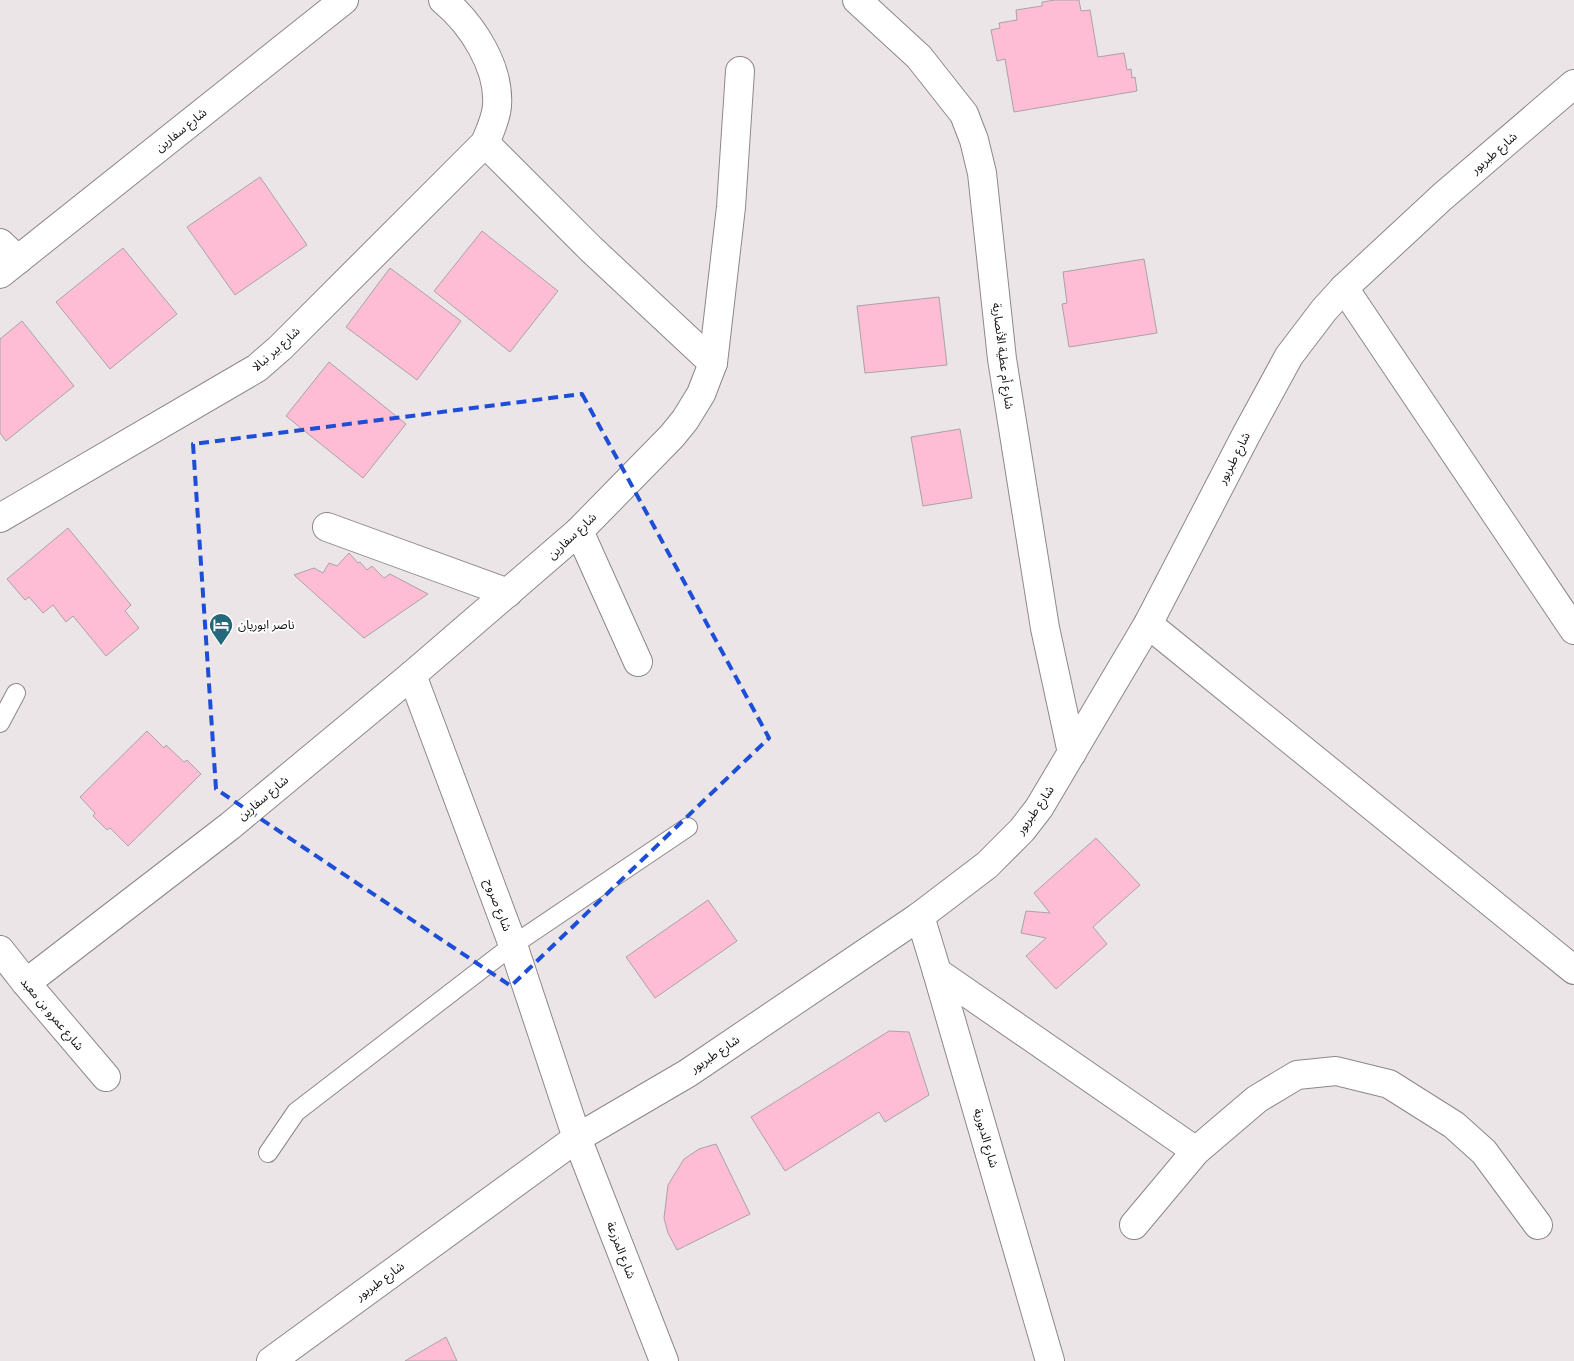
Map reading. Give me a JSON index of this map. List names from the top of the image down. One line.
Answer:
{"streets":{"street":["شارع سفارين","شارع طبربور","شارع بير نبالا","شارع أم عطية الأنصارية","شارع صروح","شارع عمرو بن معبد","شارع الدبورية","شارع المزرعة"]},"crossings":[["شارع سفارين","شارع صروح"],["شارع سفارين","شارع عمرو بن معبد"],["شارع طبربور","شارع أم عطية الأنصارية"],["شارع طبربور","شارع صروح"],["شارع طبربور","شارع الدبورية"],["شارع طبربور","شارع المزرعة"],["شارع صروح","شارع المزرعة"]],"places":{"hotel":["ناصر ابوريان"]}}
